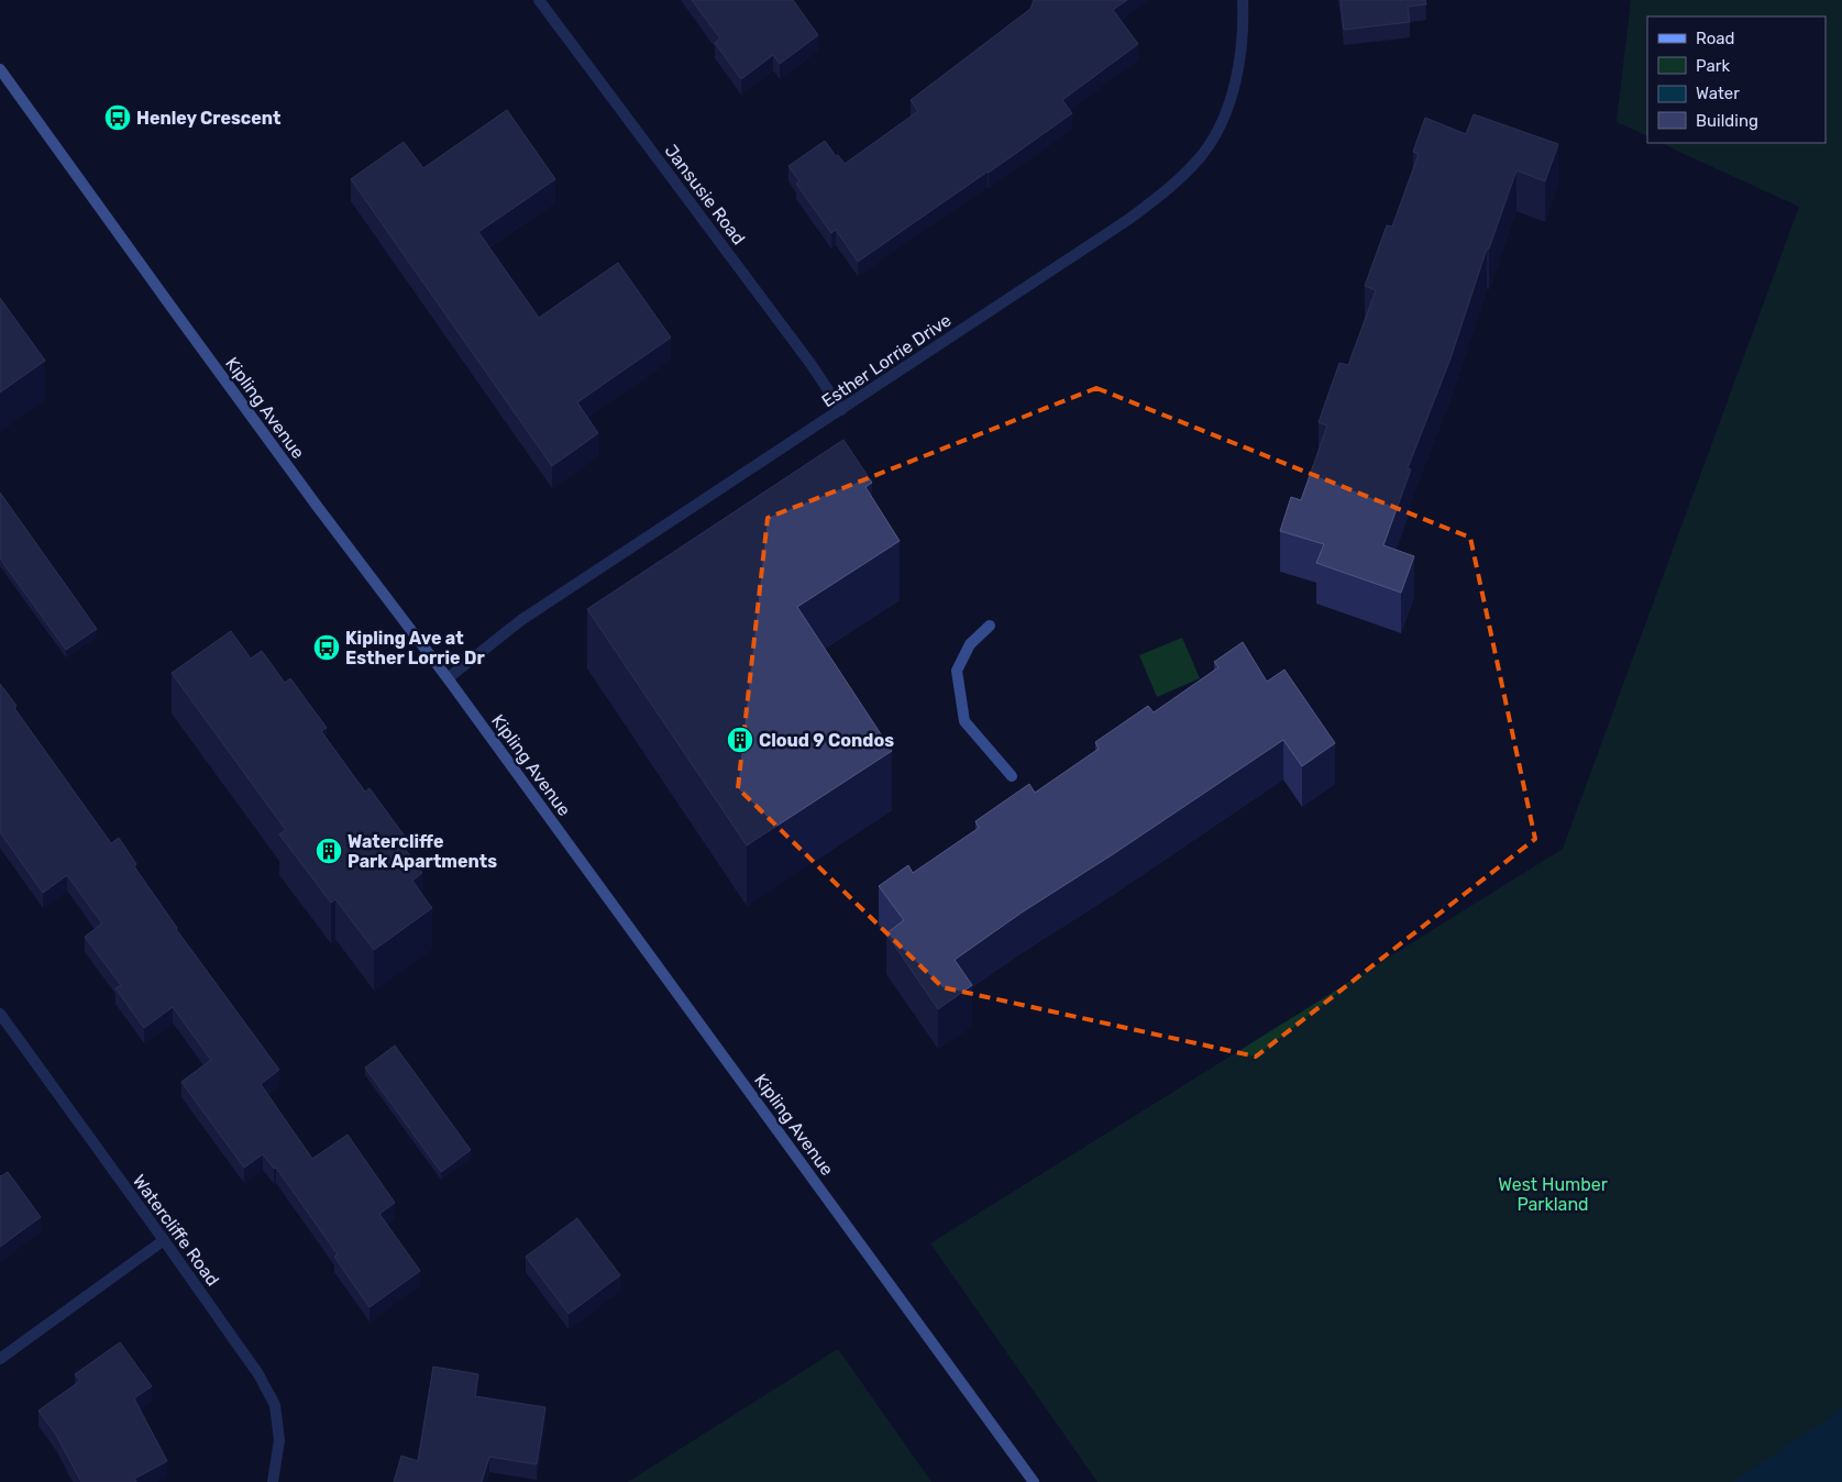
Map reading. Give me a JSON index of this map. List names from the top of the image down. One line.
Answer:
{"streets":{"main road":["Kipling Avenue"],"street":["Jansusie Road","Esther Lorrie Drive","Watercliffe Road"]},"crossings":[["Jansusie Road","Esther Lorrie Drive"],["Esther Lorrie Drive","Kipling Avenue"]],"parks":["West Humber Parkland"],"places":{"bus stop":["Henley Crescent","Kipling Ave at Esther Lorrie Dr"],"building":["Cloud 9 Condos","Watercliffe Park Apartments"]},"legend":["Road","Park","Water","Building"]}
